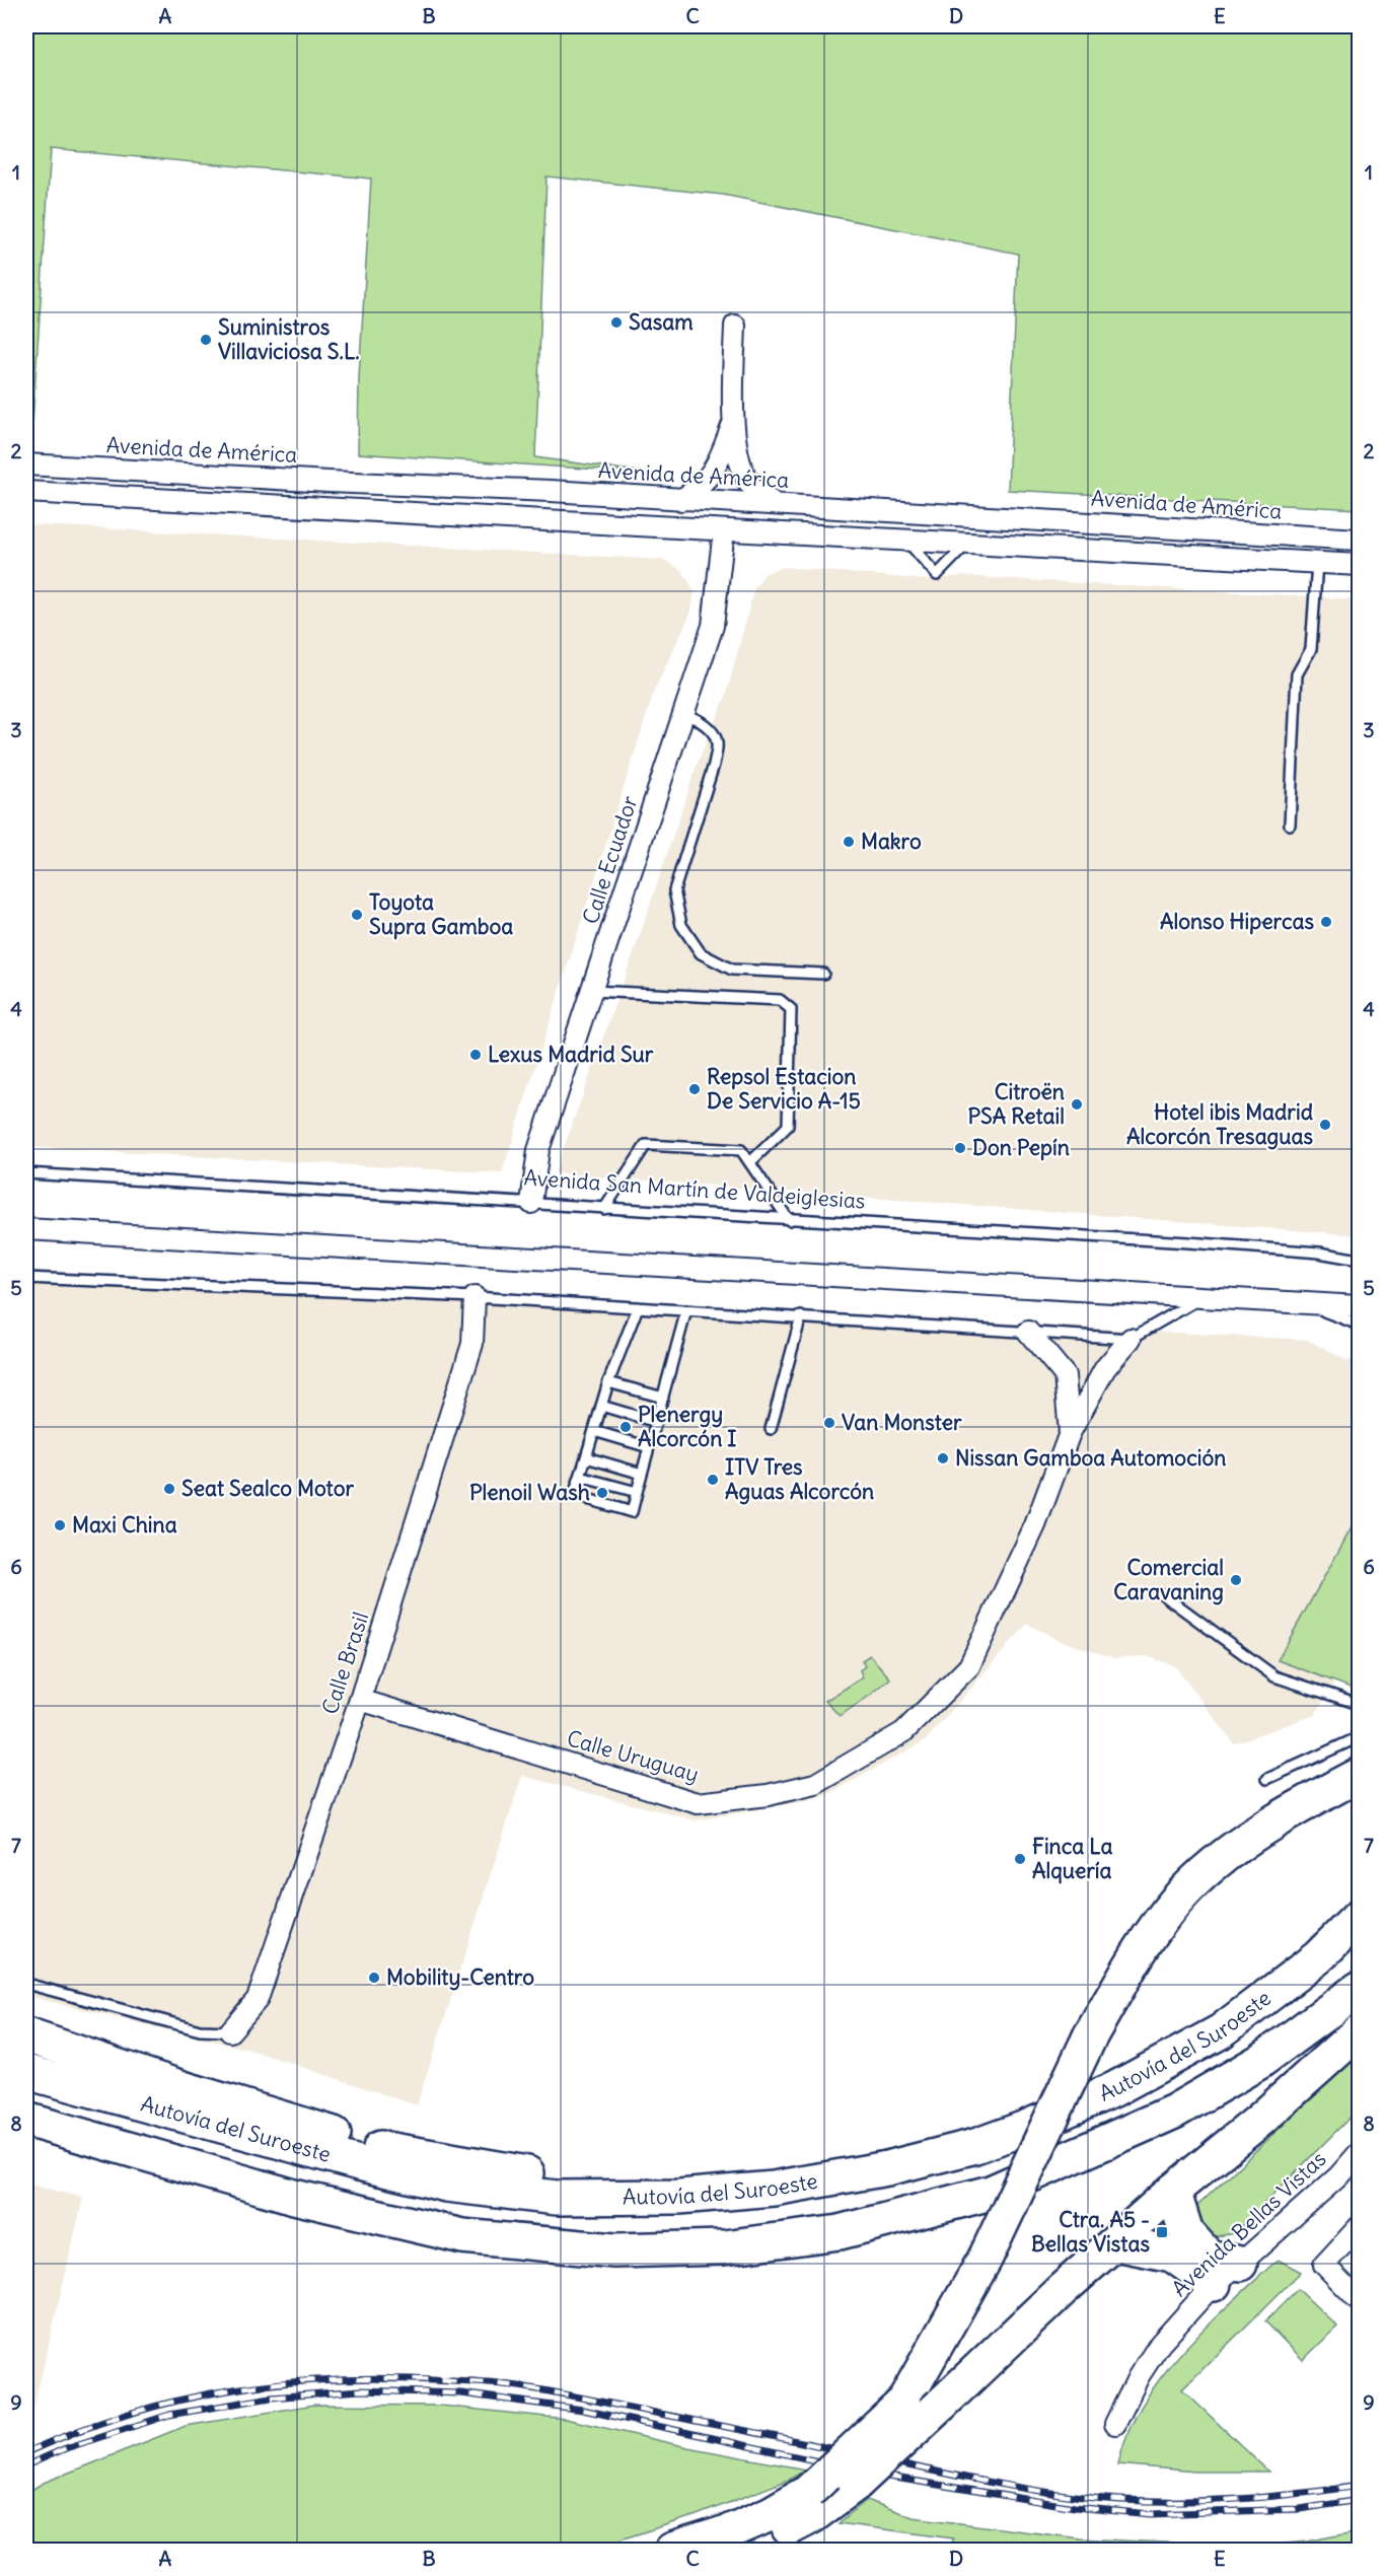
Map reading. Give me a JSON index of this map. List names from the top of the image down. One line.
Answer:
{"streets":{"highway":["Autovía del Suroeste"],"street":["Avenida de América","Calle Ecuador","Calle Brasil","Calle Uruguay","Avenida Bellas Vistas"],"lane":["Avenida San Martín de Valdeiglesias"]},"crossings":[["Calle Ecuador","Avenida San Martín de Valdeiglesias"],["Calle Brasil","Calle Uruguay"]],"places":{"other":["Sasam","Suministros Villaviciosa S.L.","Makro","Toyota Supra Gamboa","Alonso Hipercas","Lexus Madrid Sur","Repsol Estacion De Servicio A-15","Citroën PSA Retail","Hotel ibis Madrid Alcorcón Tresaguas","Don Pepín","Van Monster","Plenergy Alcorcón I","Nissan Gamboa Automoción","ITV Tres Aguas Alcorcón","Seat Sealco Motor","Plenoil Wash","Maxi China","Comercial Caravaning","Finca La Alquería","Mobility-Centro"],"transit":["Ctra. A5 - Bellas Vistas"]},"grid":{"columns":["A","B","C","D","E"],"rows":["1","2","3","4","5","6","7","8","9"]}}
